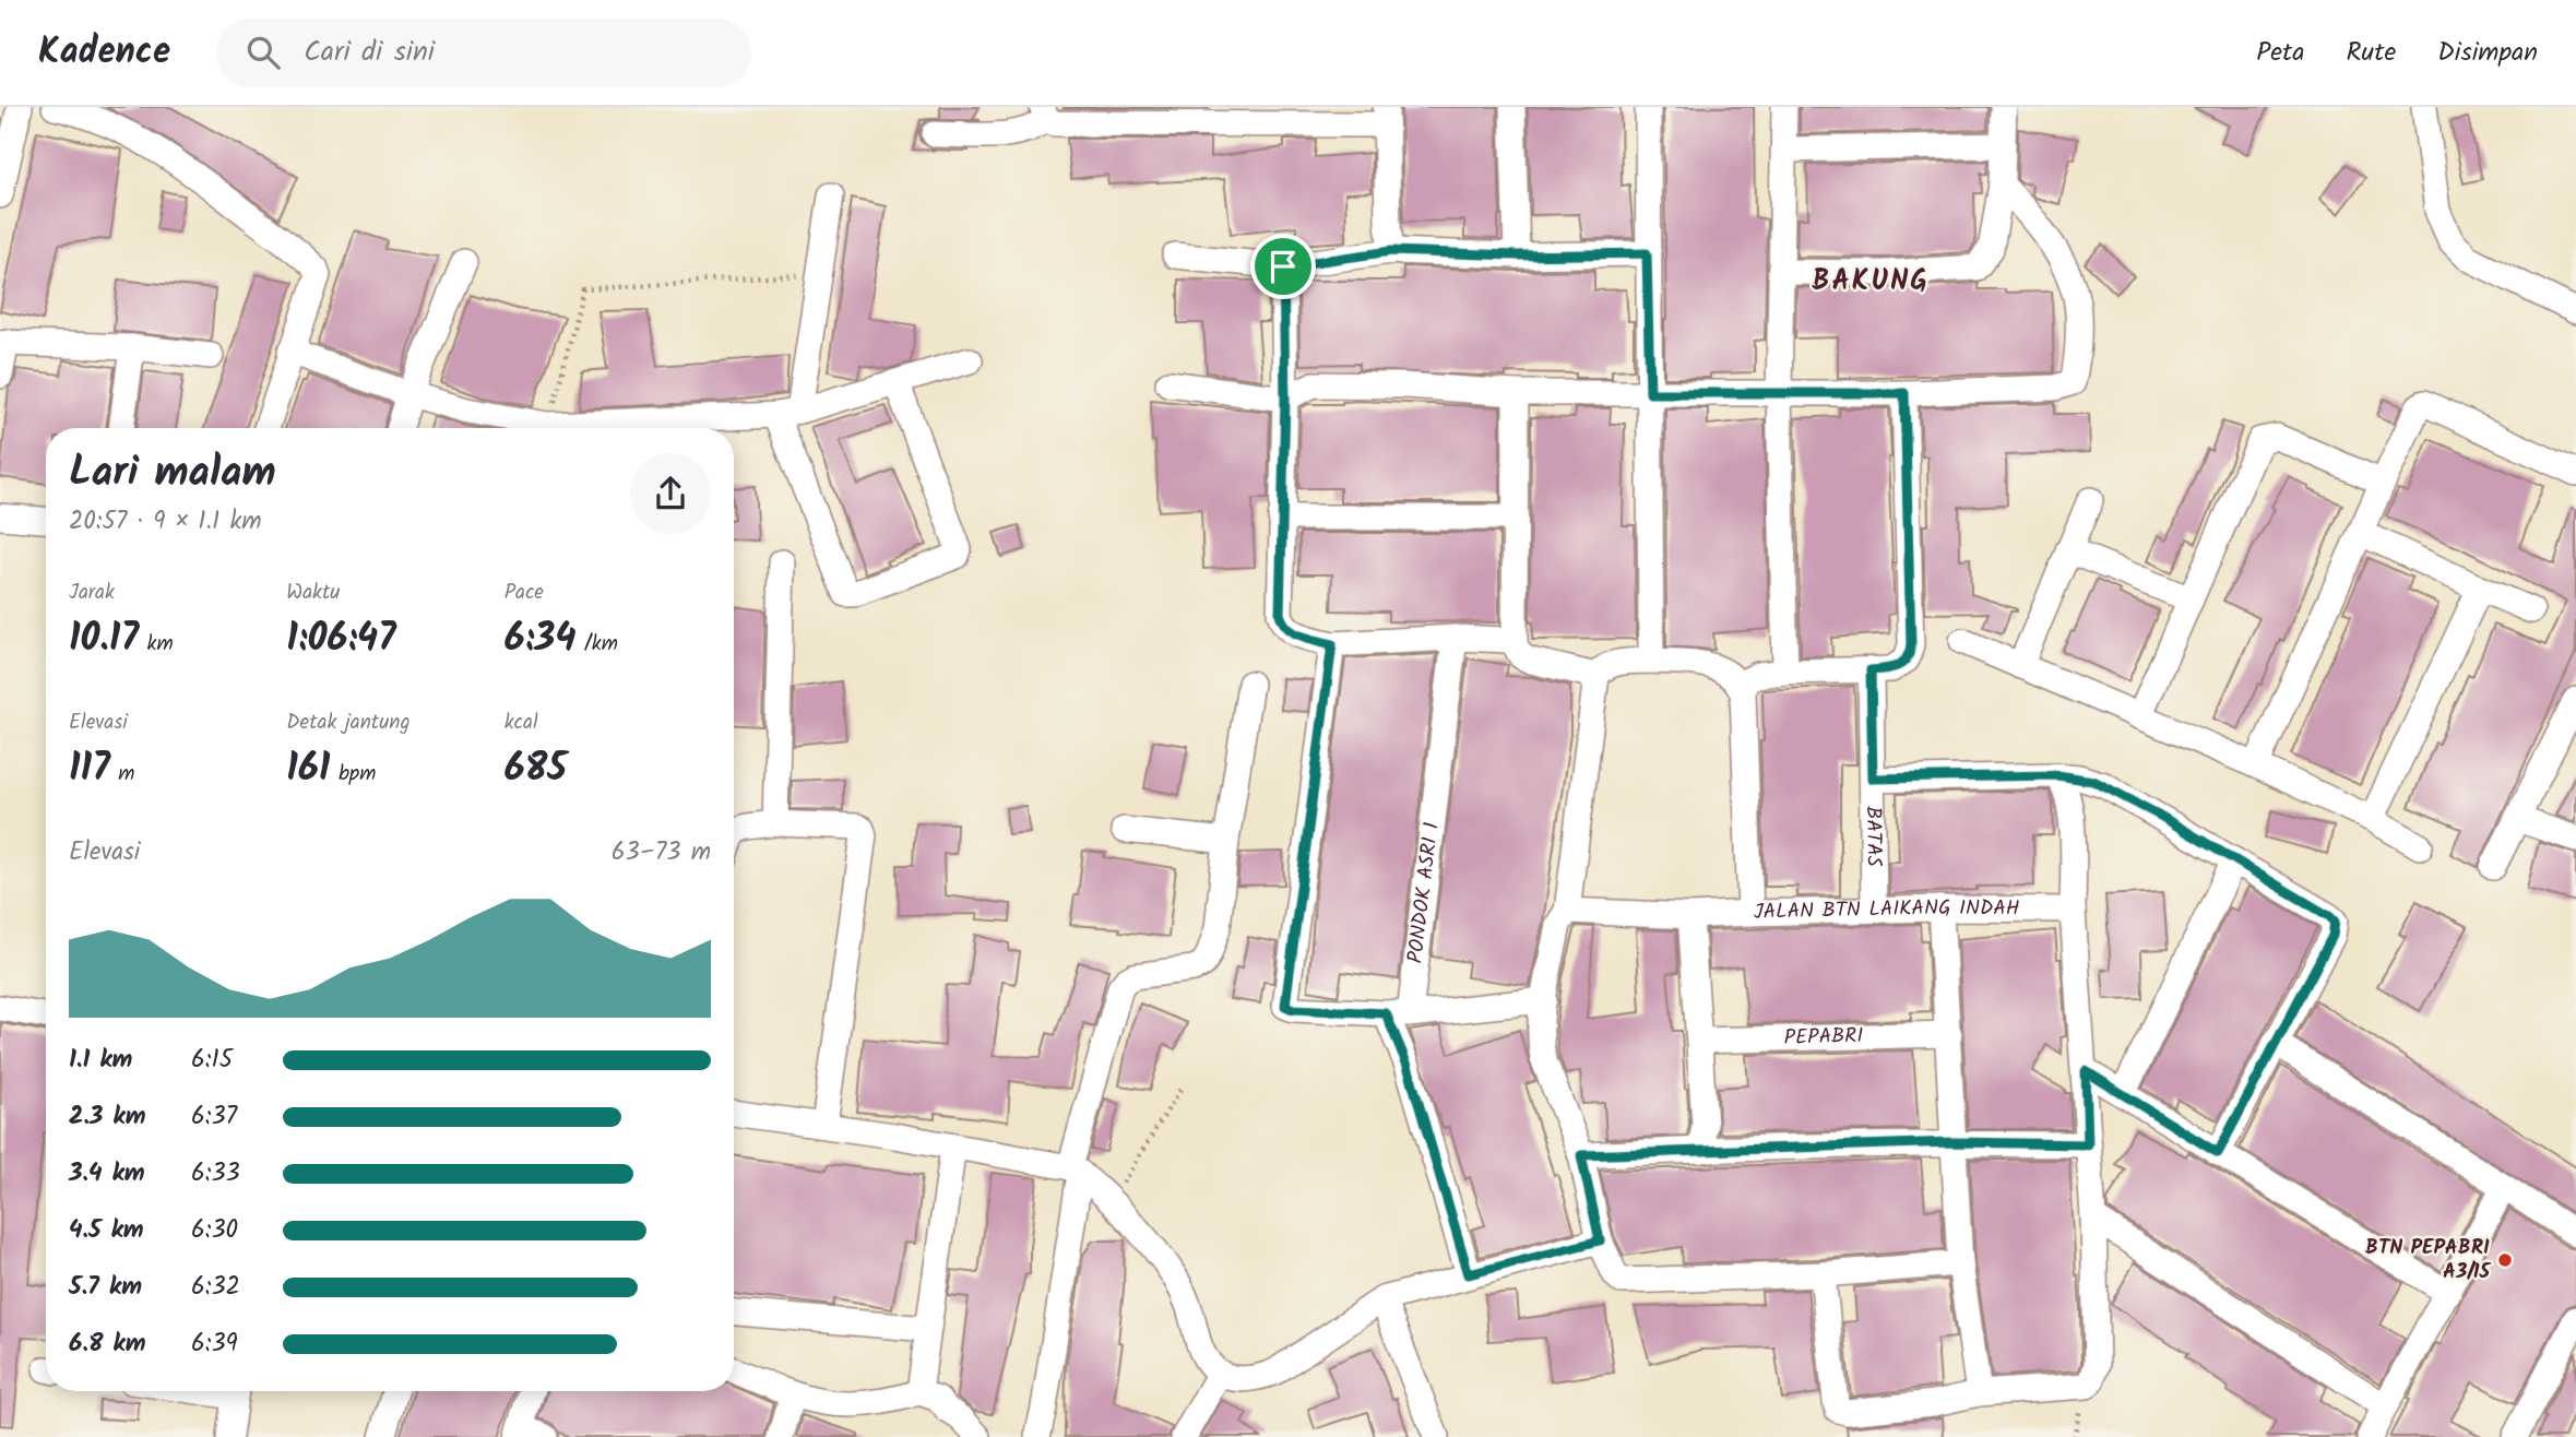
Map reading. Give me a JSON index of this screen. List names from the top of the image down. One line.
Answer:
{"streets":{"street":["BATAS","PONDOK ASRI 1","JALAN BTN LAIKANG INDAH","PEPABRI"]},"crossings":[["BATAS","JALAN BTN LAIKANG INDAH"]],"districts":["BAKUNG"],"places":["BTN PEPABRI A3/15"],"page":{"header":"Kadence","search":"Cari di sini","nav":["Peta","Rute","Disimpan"],"heading":["Lari malam","20:57 · 9 × 1.1 km"],"stats":[["Jarak","10.17 km"],["Waktu","1:06:47"],["Pace","6:34 /km"],["Elevasi","117 m"],["Detak jantung","161 bpm"],["kcal","685"]],"chart":["Elevasi","63–73 m"],"list":[{"name":"1.1 km","note":"6:15"},{"name":"2.3 km","note":"6:37"},{"name":"3.4 km","note":"6:33"},{"name":"4.5 km","note":"6:30"},{"name":"5.7 km","note":"6:32"},{"name":"6.8 km","note":"6:39"}]}}
